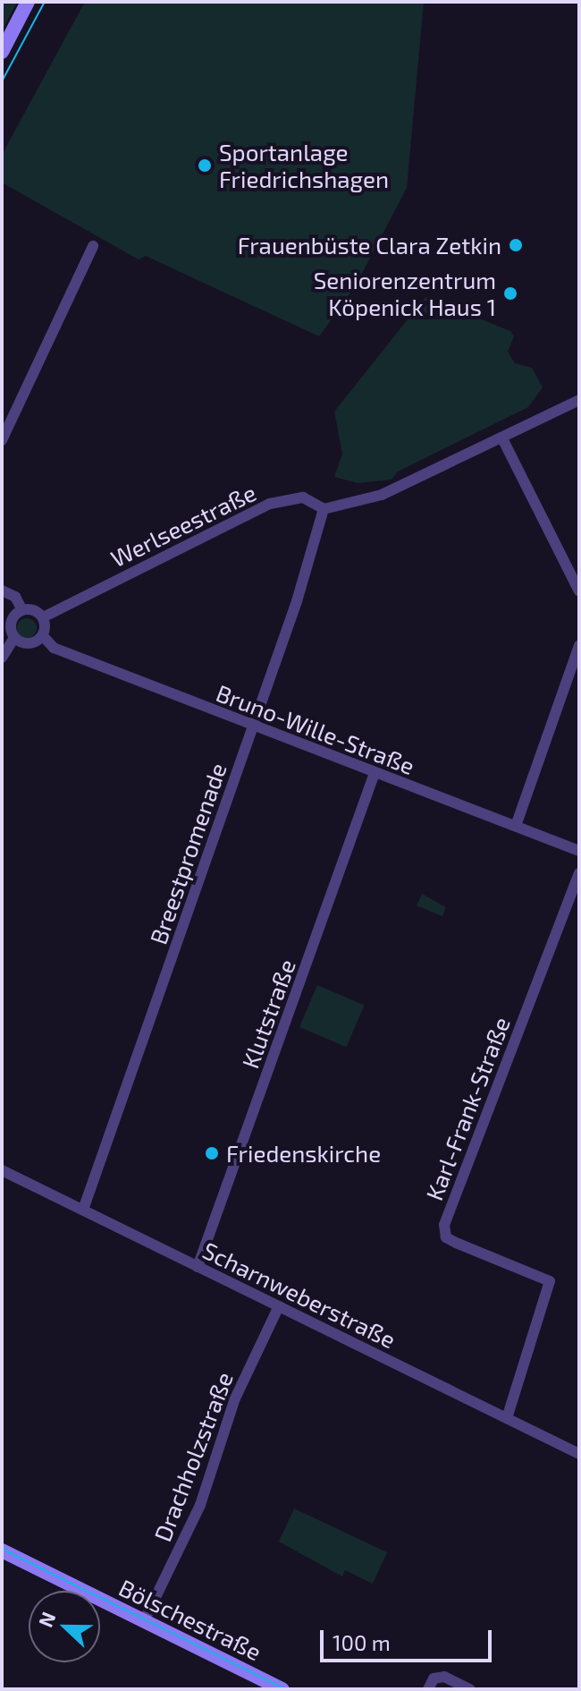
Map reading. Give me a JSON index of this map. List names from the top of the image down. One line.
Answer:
{"streets":{"street":["Werlseestraße","Bruno-Wille-Straße","Breestpromenade","Klutstraße","Karl-Frank-Straße","Scharnweberstraße","Drachholzstraße","Bölschestraße"]},"crossings":[["Werlseestraße","Bruno-Wille-Straße"],["Werlseestraße","Breestpromenade"],["Bruno-Wille-Straße","Breestpromenade"],["Bruno-Wille-Straße","Klutstraße"],["Breestpromenade","Scharnweberstraße"],["Klutstraße","Scharnweberstraße"],["Karl-Frank-Straße","Scharnweberstraße"],["Scharnweberstraße","Drachholzstraße"],["Drachholzstraße","Bölschestraße"]],"places":["Sportanlage Friedrichshagen","Frauenbüste Clara Zetkin","Seniorenzentrum Köpenick Haus 1","Friedenskirche"],"scale_bar":"100 m","north":"left"}
